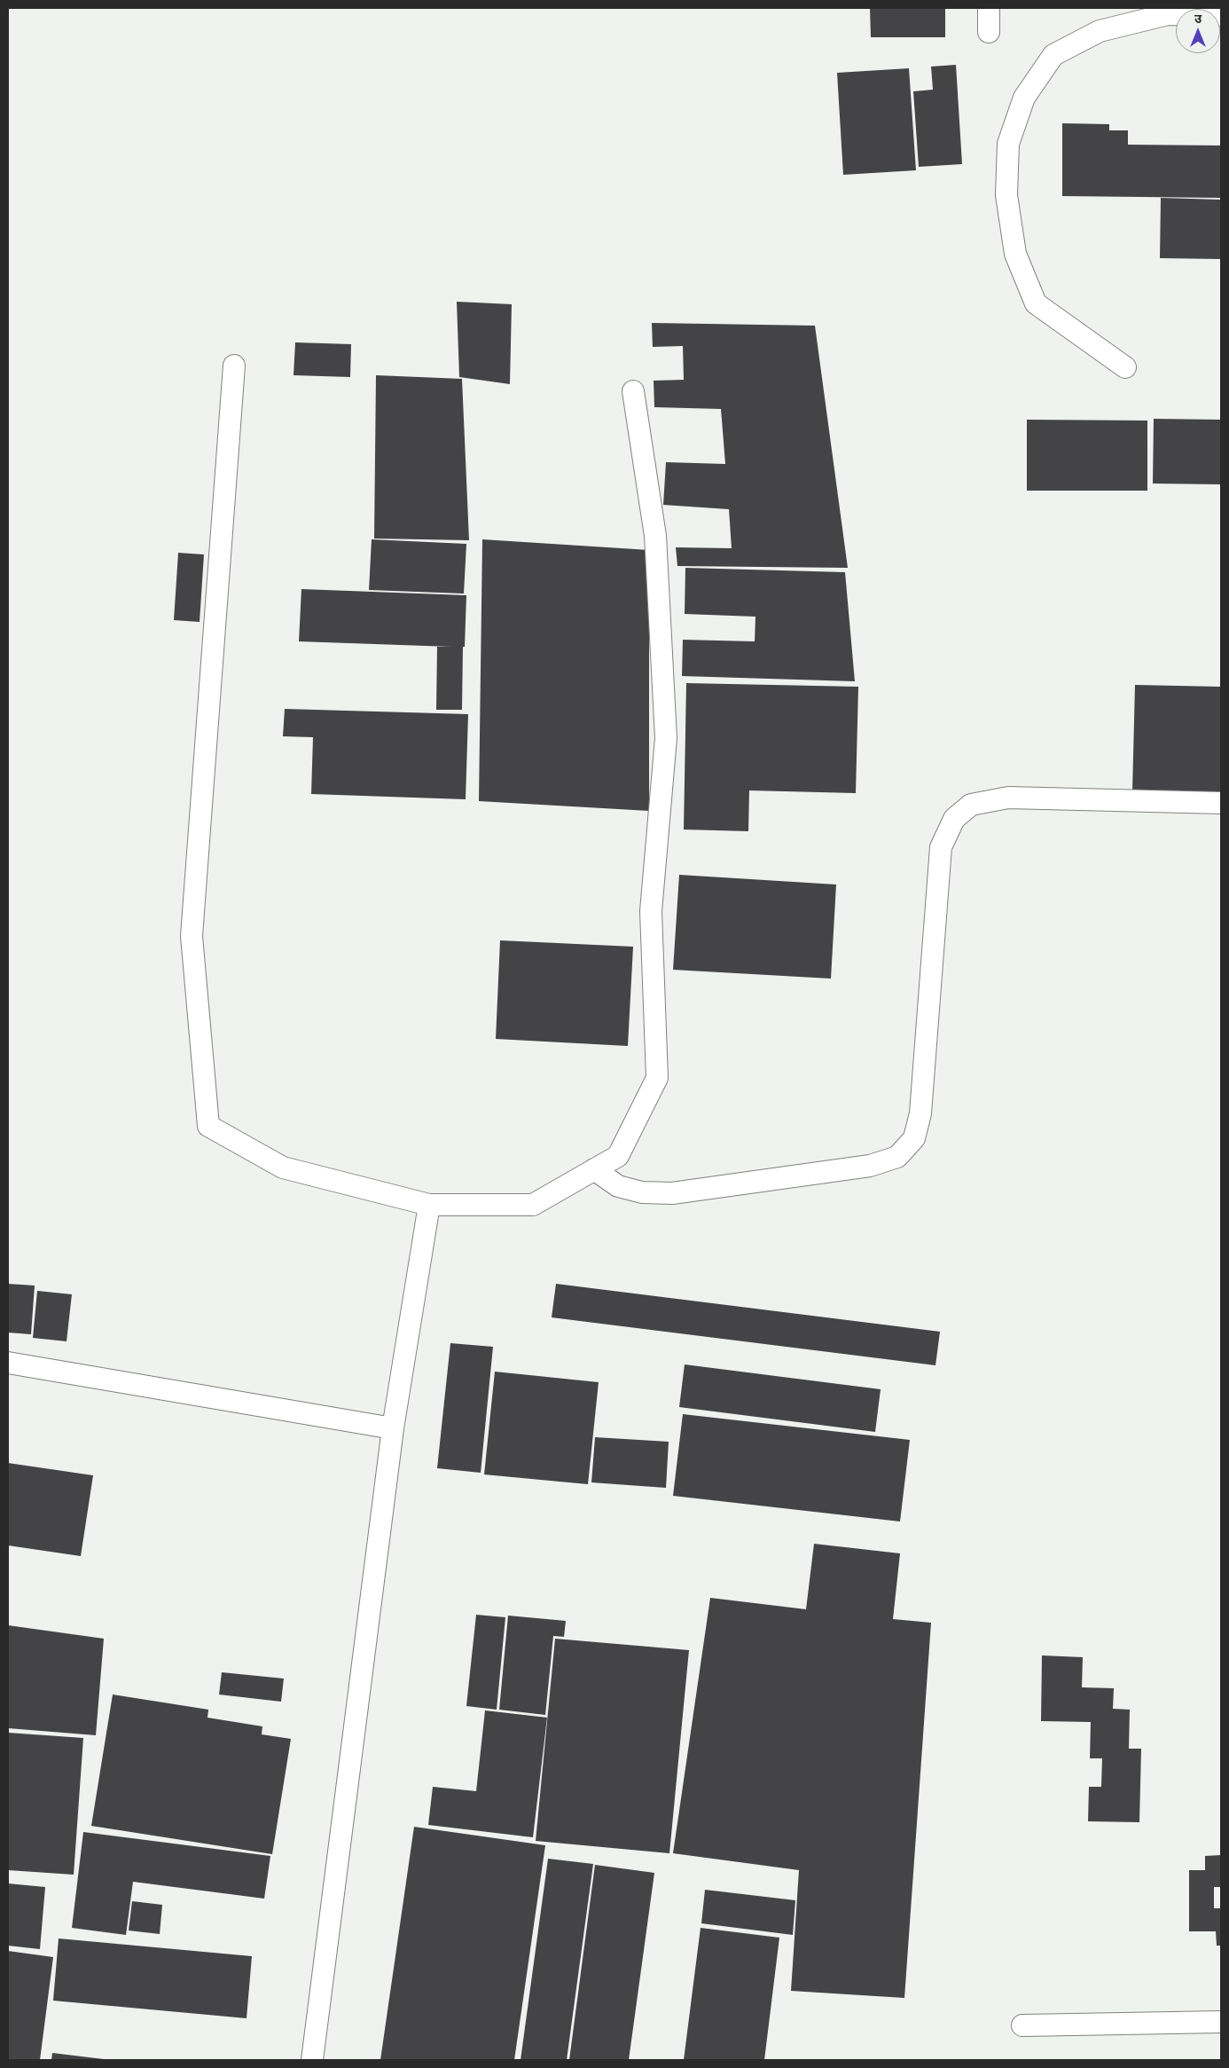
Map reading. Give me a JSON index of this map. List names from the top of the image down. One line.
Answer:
{"north":"top"}
